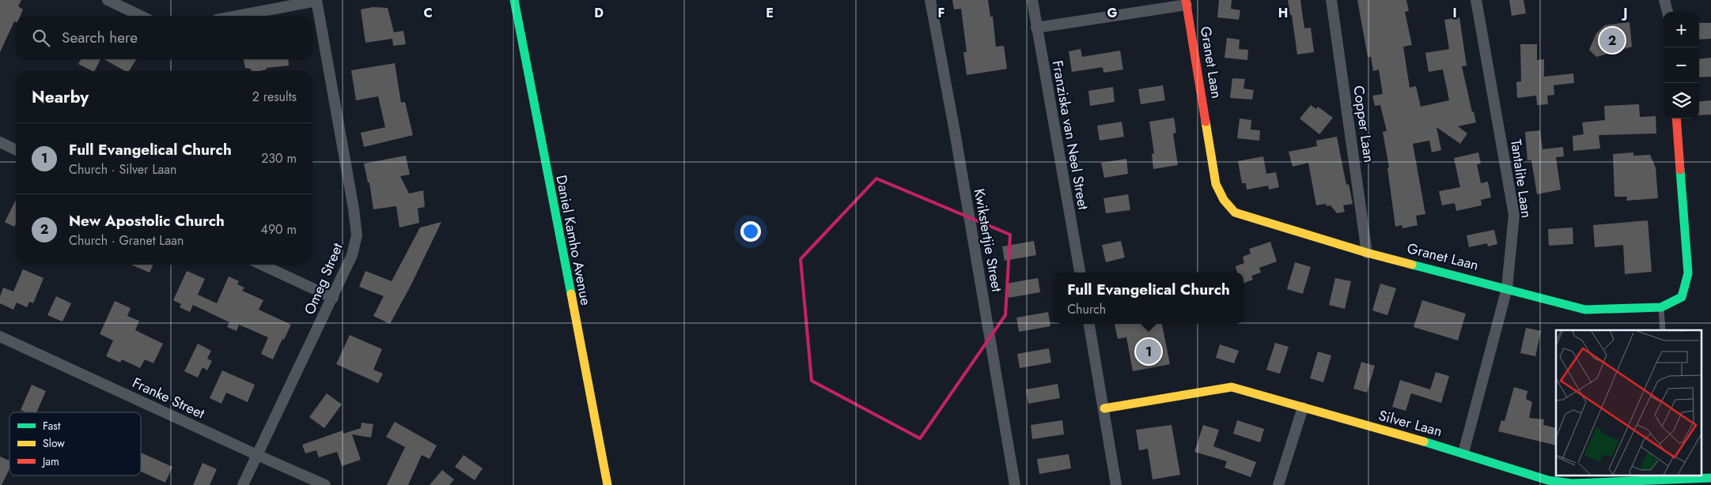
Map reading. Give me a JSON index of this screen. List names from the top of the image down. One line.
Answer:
{"streets":{"street":["Granet Laan","Copper Laan","Franziska van Neel Street","Tantalite Laan","Daniel Kamho Avenue","Kwikstertjie Street","Omeg Street","Franke Street","Silver Laan"]},"crossings":[["Granet Laan","Copper Laan"],["Granet Laan","Tantalite Laan"],["Tantalite Laan","Silver Laan"],["Omeg Street","Franke Street"]],"legend":["Fast","Slow","Jam"],"page":{"map_buttons":["+","−"],"search":"Search here","pins":["2","1"],"heading":["Nearby","2 results"],"list":[{"mark":"1","name":"Full Evangelical Church","note":"Church · Silver Laan","value":"230 m"},{"mark":"2","name":"New Apostolic Church","note":"Church · Granet Laan","value":"490 m"}],"popup":["Full Evangelical Church","Church"]},"grid":{"columns":["C","D","E","F","G","H","I","J"]}}
